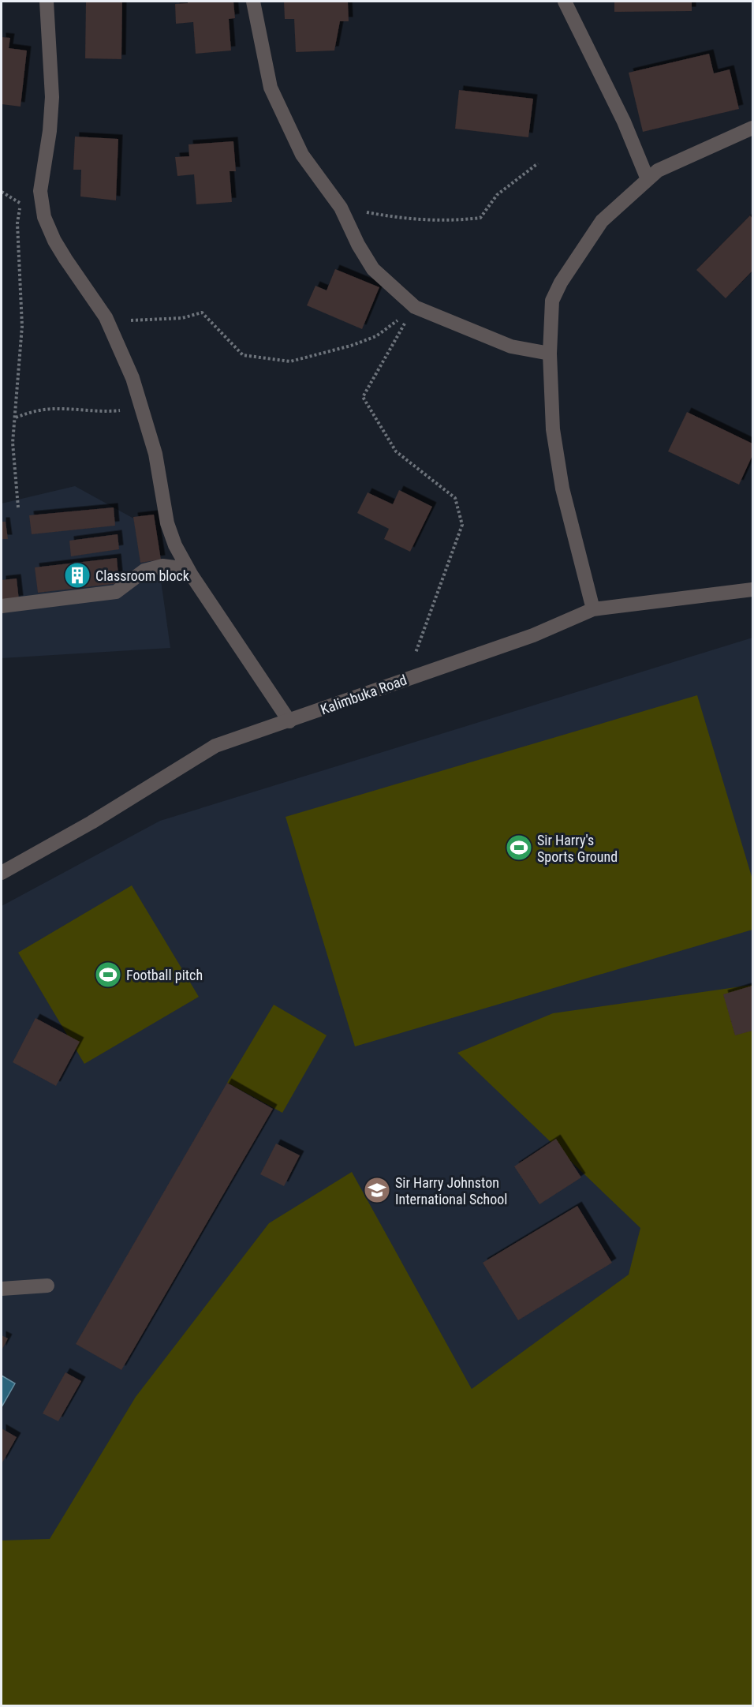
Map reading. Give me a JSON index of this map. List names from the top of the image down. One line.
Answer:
{"streets":{"street":["Kalimbuka Road"]},"places":{"building":["Classroom block"],"sports":["Sir Harry's Sports Ground","Football pitch"],"school or university":["Sir Harry Johnston International School"]}}
